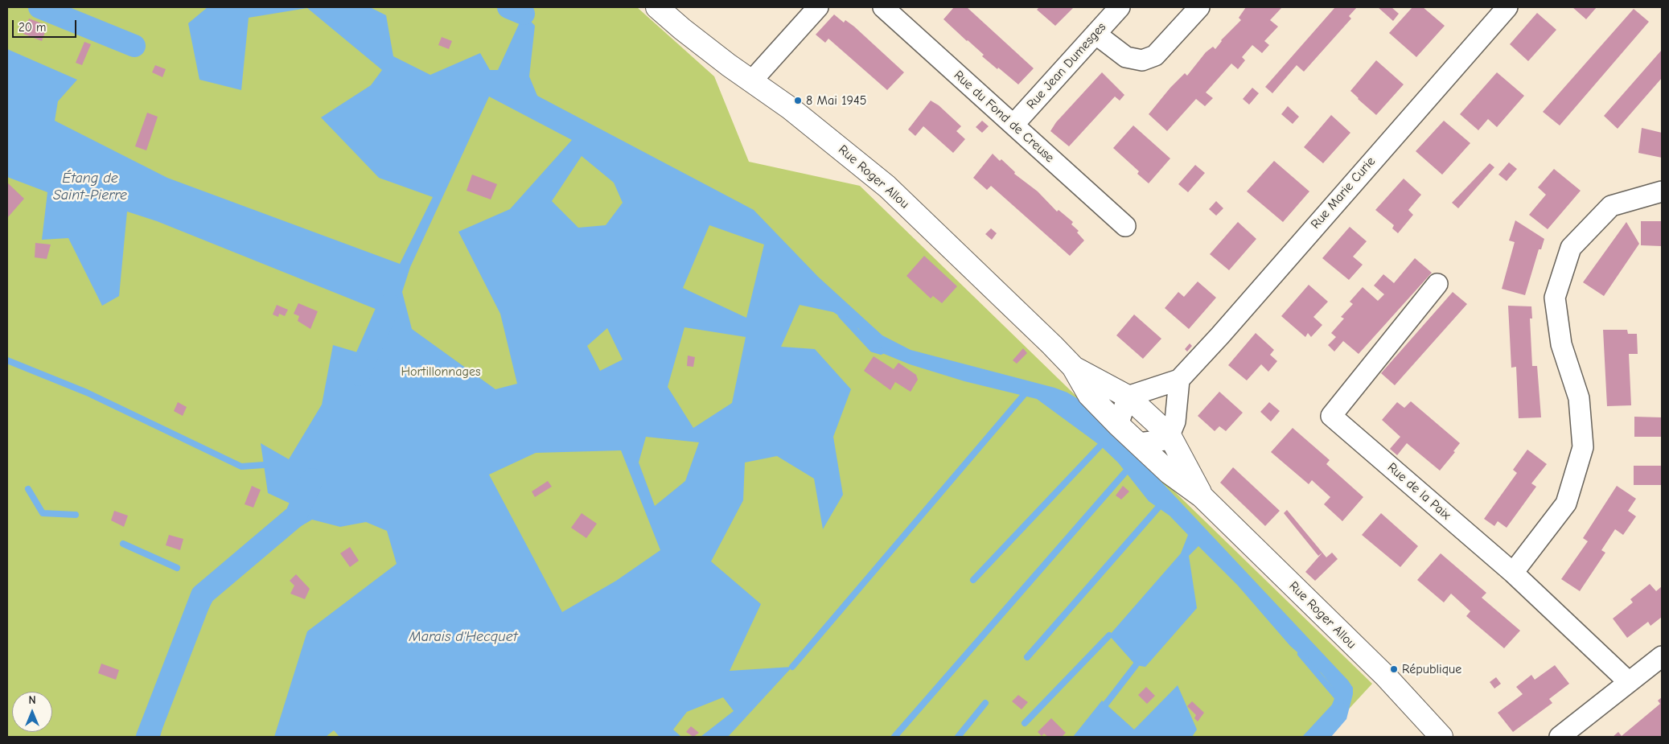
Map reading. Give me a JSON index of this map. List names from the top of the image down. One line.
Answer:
{"streets":{"street":["Rue Jean Dumesges","Rue du Fond de Creuse","Rue Roger Allou","Rue Marie Curie","Rue de la Paix"]},"crossings":[["Rue Jean Dumesges","Rue du Fond de Creuse"]],"water":["Étang de Saint-Pierre","Marais d'Hecquet"],"parks":["Hortillonnages"],"places":["8 Mai 1945","République"],"scale_bar":"20 m","north":"top"}
